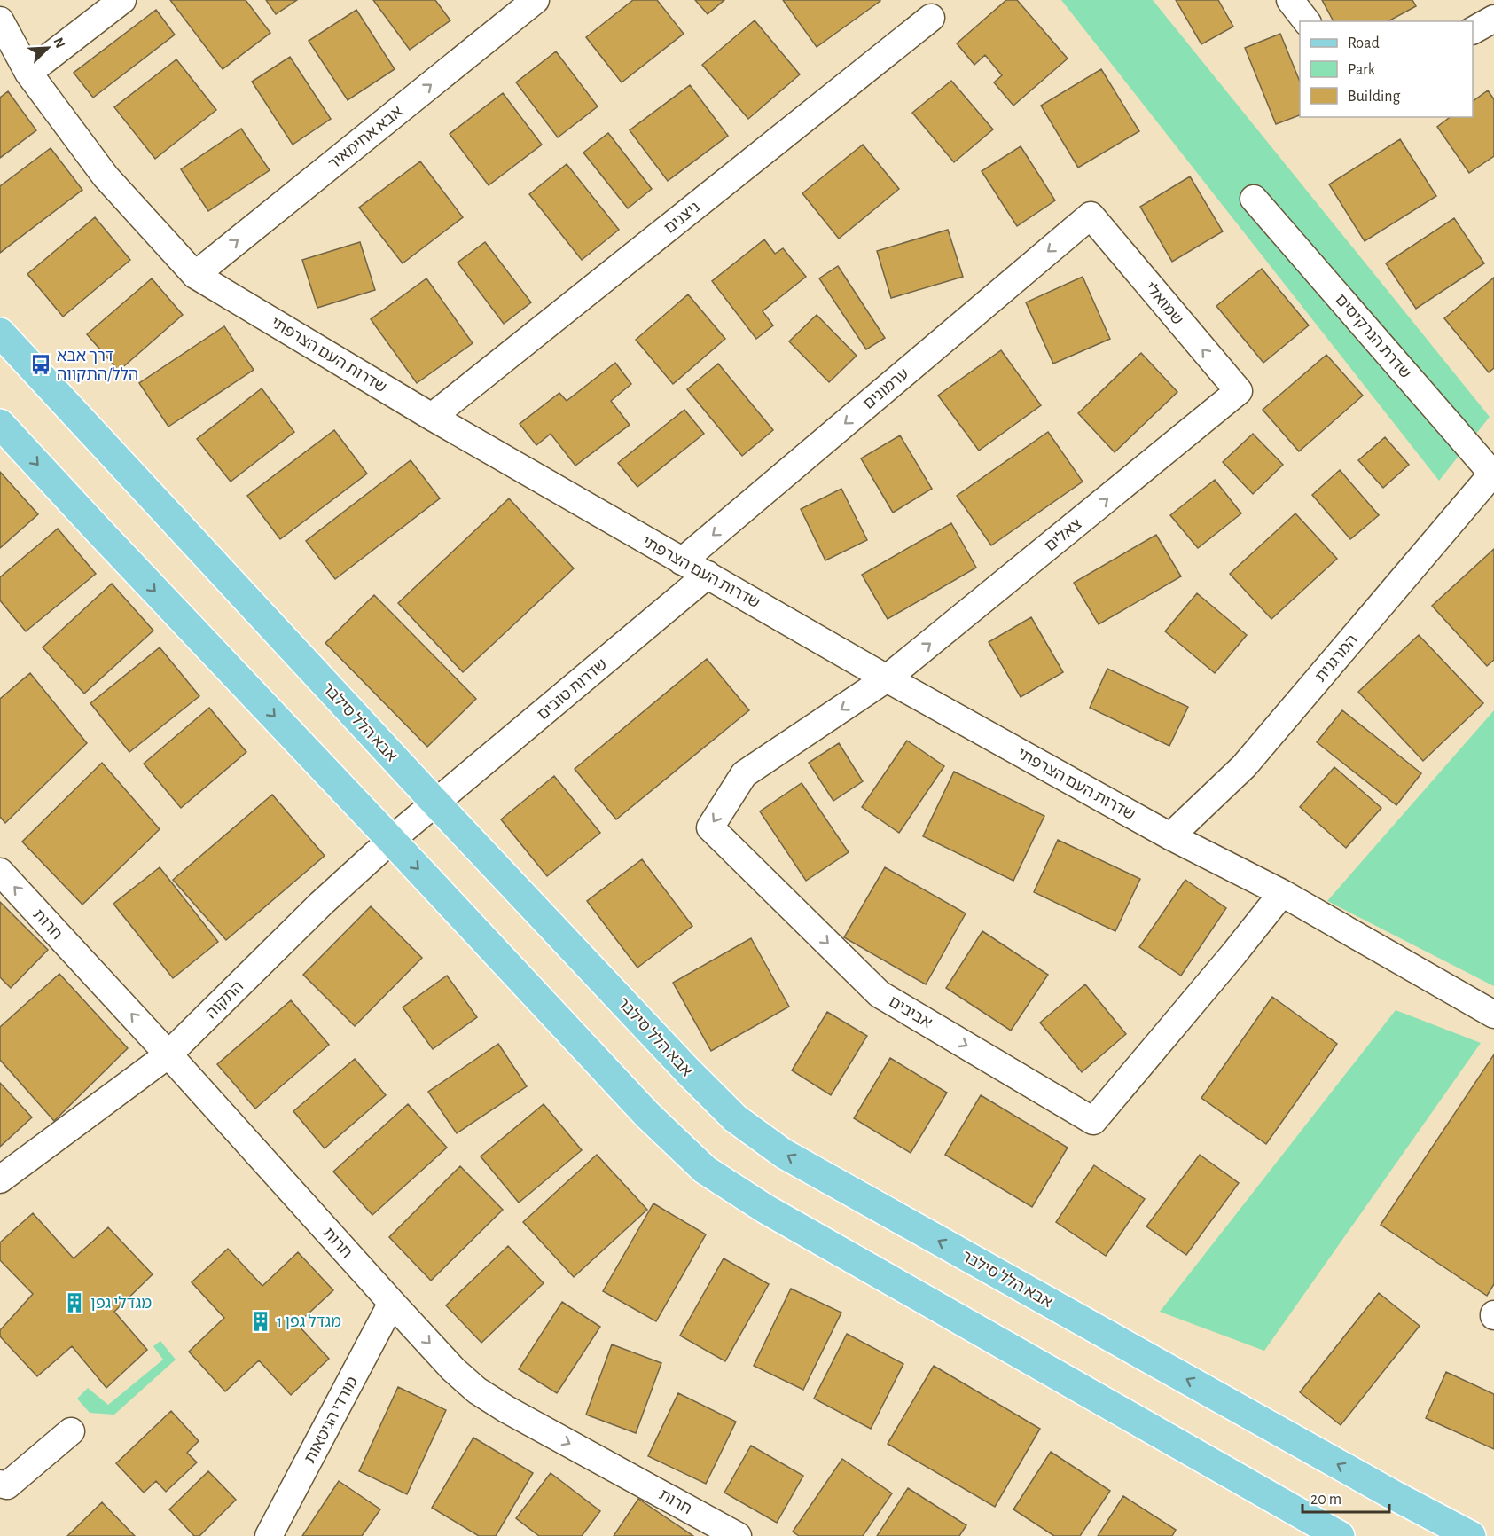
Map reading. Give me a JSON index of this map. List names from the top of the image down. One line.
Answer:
{"streets":{"main road":["אבא הלל סילבר"],"street":["אבא אחימאיר","ניצנים","שמואלי","שדרת הנרקיסים","שדרות העם הצרפתי","ערמונים","צאלים","המרגנית","שדרות טובים","חרות","התקוה","אביבים","מורדי הגיטאות"]},"crossings":[["אבא אחימאיר","שדרות העם הצרפתי"],["ניצנים","שדרות העם הצרפתי"],["שמואלי","ערמונים"],["שמואלי","צאלים"],["שדרת הנרקיסים","המרגנית"],["שדרות העם הצרפתי","ערמונים"],["שדרות העם הצרפתי","צאלים"],["שדרות העם הצרפתי","המרגנית"],["שדרות העם הצרפתי","שדרות טובים"],["שדרות העם הצרפתי","אביבים"],["צאלים","אביבים"],["שדרות טובים","אבא הלל סילבר"],["שדרות טובים","התקוה"],["אבא הלל סילבר","התקוה"],["חרות","התקוה"],["חרות","מורדי הגיטאות"]],"one_way":["אבא אחימאיר","שמואלי","ערמונים","צאלים"],"places":{"bus stop":["דרך אבא הלל/התקווה"],"building":["מגדלי גפן","מגדל גפן 1"]},"legend":["Road","Park","Building"],"scale_bar":"20 m","north":"top right"}
